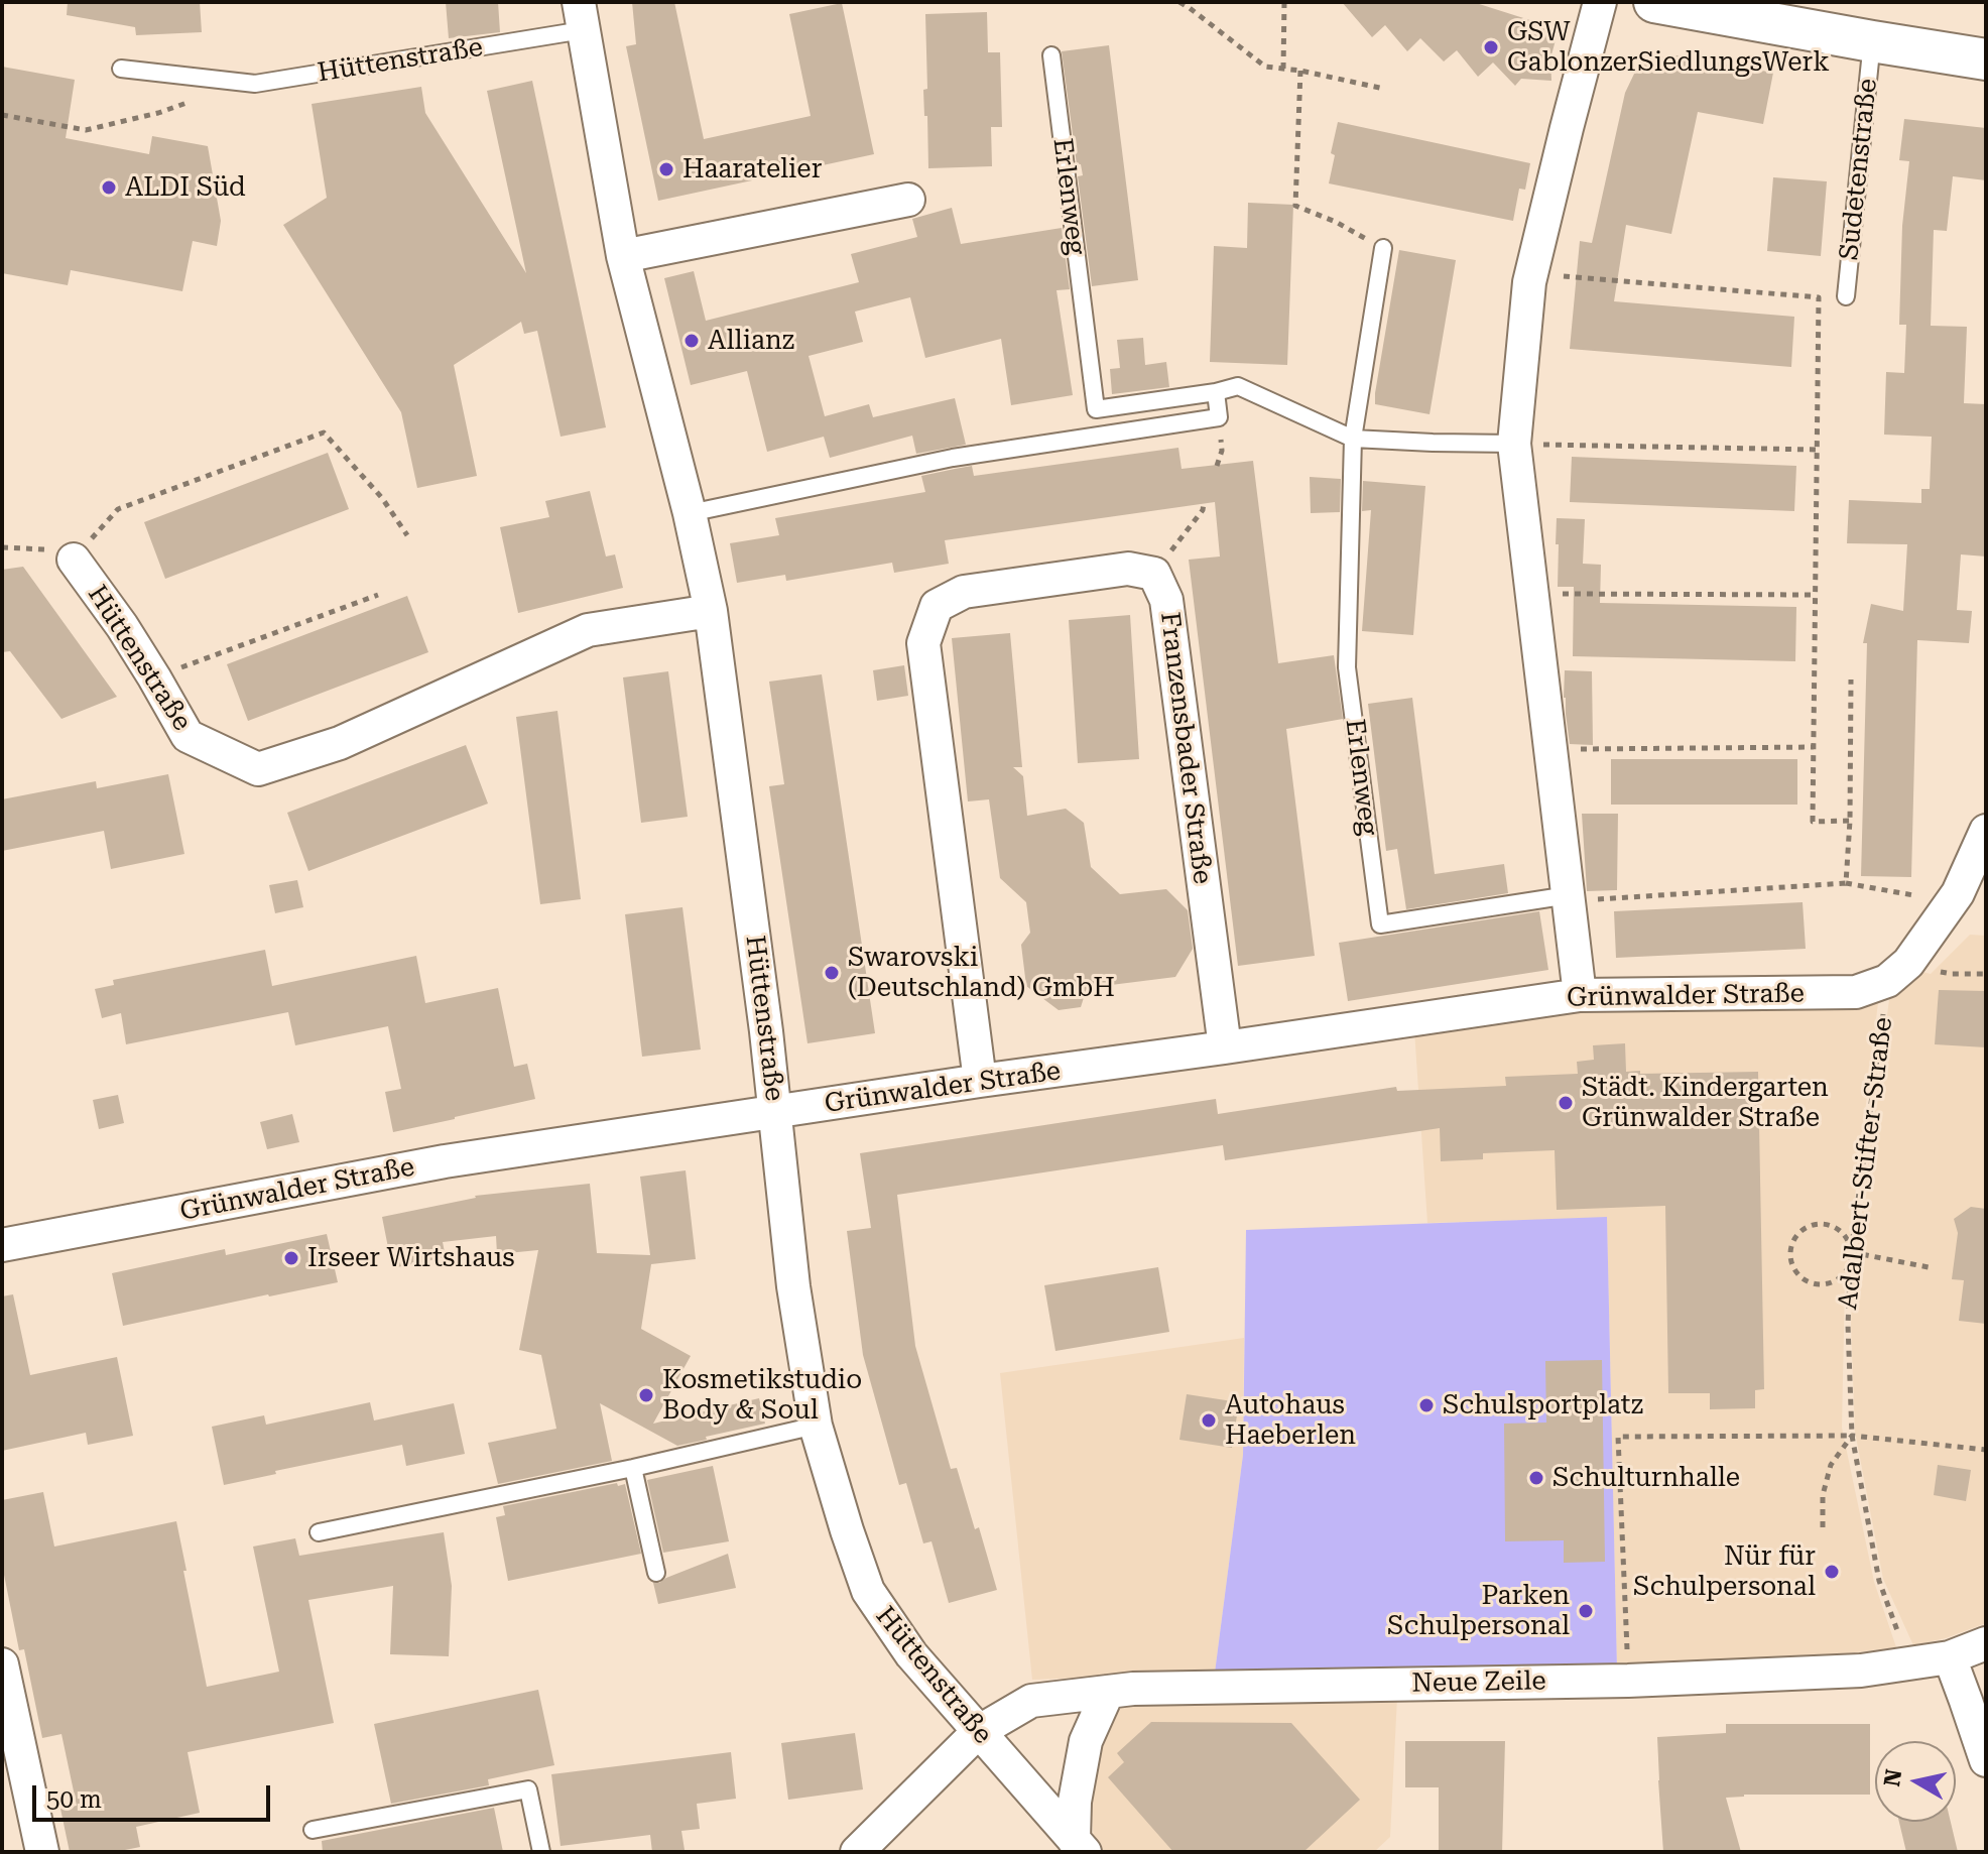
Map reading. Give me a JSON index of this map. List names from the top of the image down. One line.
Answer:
{"streets":{"street":["Hüttenstraße","Sudetenstraße","Franzensbader Straße","Grünwalder Straße","Neue Zeile"],"lane":["Erlenweg"],"path":["Adalbert-Stifter-Straße"]},"crossings":[["Hüttenstraße","Grünwalder Straße"],["Hüttenstraße","Neue Zeile"],["Franzensbader Straße","Grünwalder Straße"],["Grünwalder Straße","Adalbert-Stifter-Straße"],["Adalbert-Stifter-Straße","Neue Zeile"]],"places":["GSW GablonzerSiedlungsWerk","Haaratelier","ALDI Süd","Allianz","Swarovski (Deutschland) GmbH","Städt. Kindergarten Grünwalder Straße","Irseer Wirtshaus","Kosmetikstudio Body & Soul","Schulsportplatz","Autohaus Haeberlen","Schulturnhalle","Nür für Schulpersonal","Parken Schulpersonal"],"scale_bar":"50 m","north":"left"}
